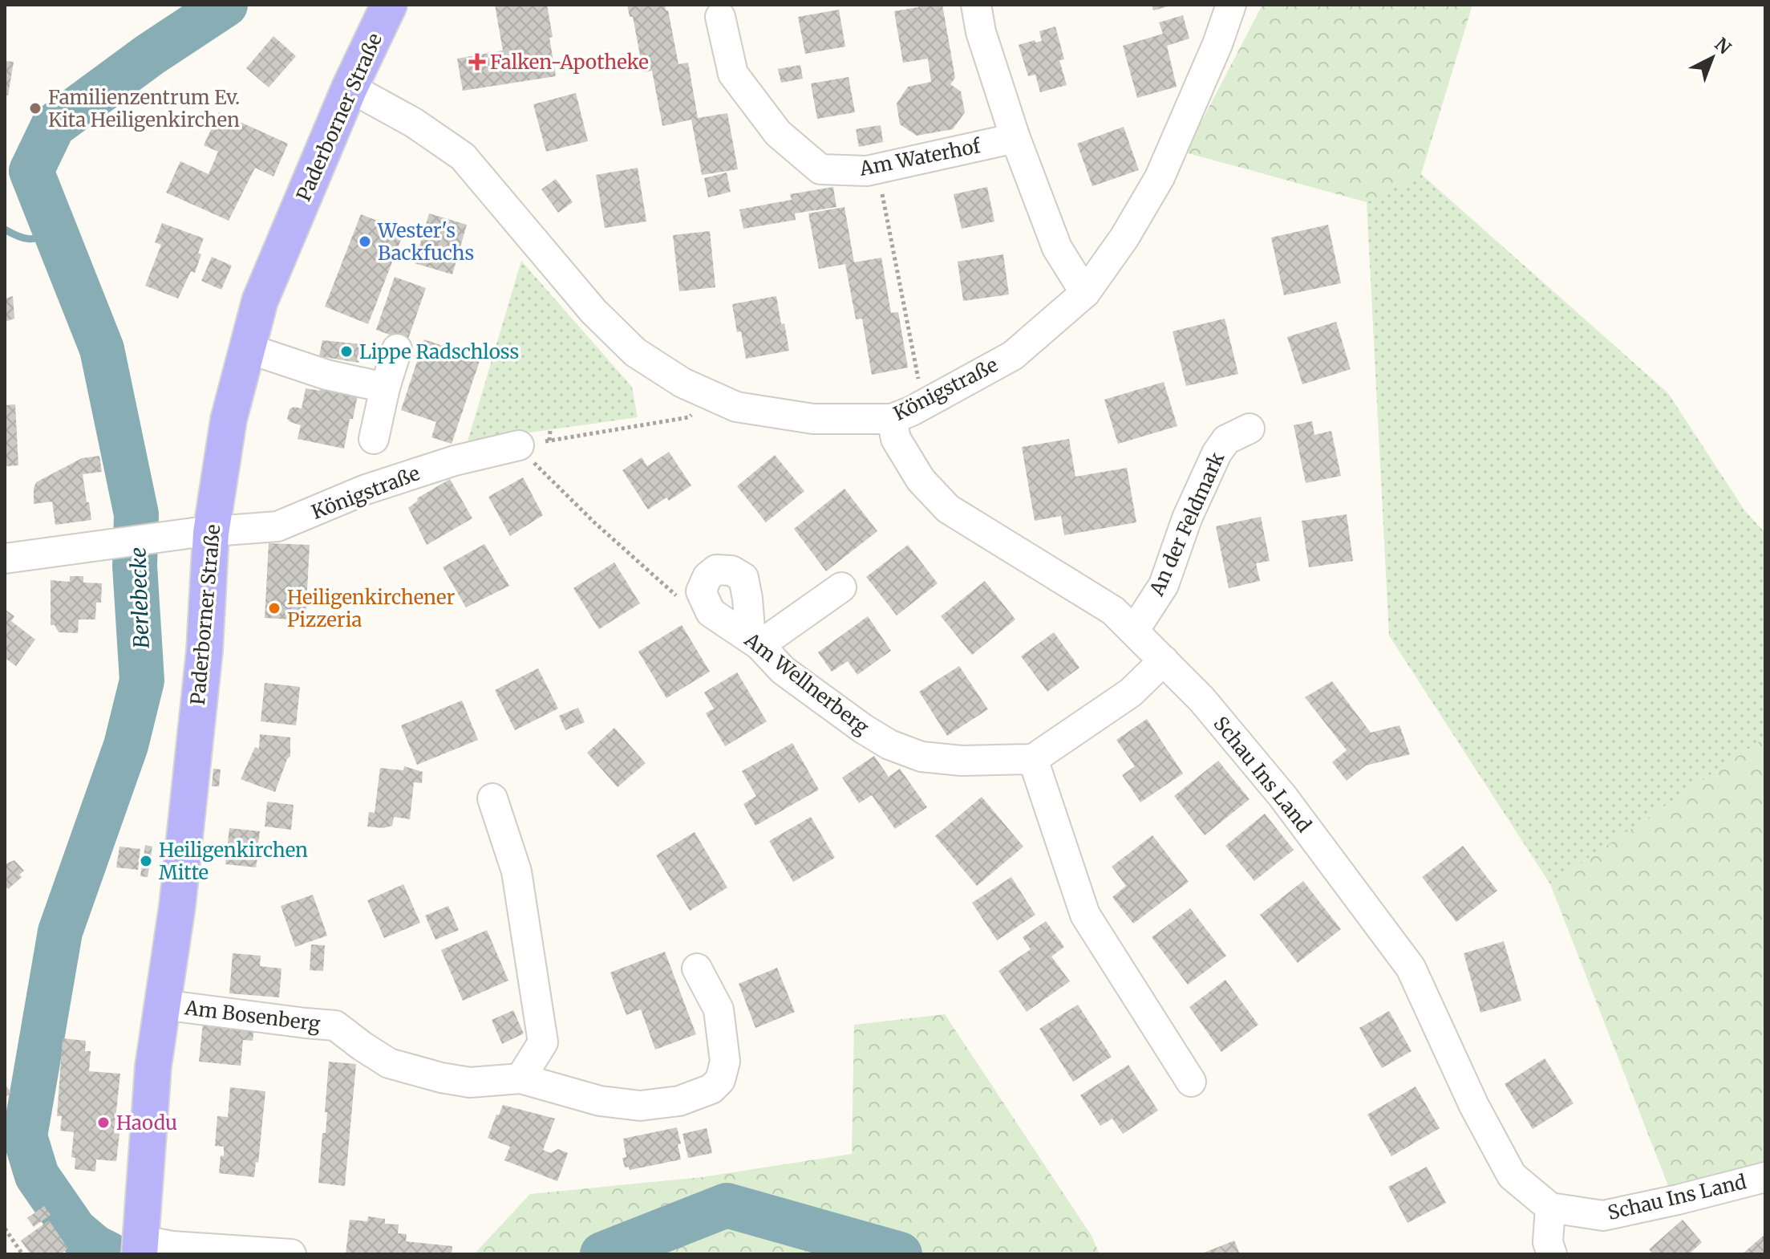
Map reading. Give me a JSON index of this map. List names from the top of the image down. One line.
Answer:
{"streets":{"main road":["Paderborner Straße"],"street":["Am Waterhof","Königstraße","An der Feldmark","Am Wellnerberg","Schau Ins Land","Am Bosenberg"]},"crossings":[["Paderborner Straße","Königstraße"],["Paderborner Straße","Am Bosenberg"],["Königstraße","Schau Ins Land"],["An der Feldmark","Schau Ins Land"]],"water":["Berlebecke"],"places":{"health":["Falken-Apotheke"],"other":["Familienzentrum Ev. Kita Heiligenkirchen","Wester's Backfuchs","Lippe Radschloss","Heiligenkirchener Pizzeria","Heiligenkirchen Mitte","Haodu"]},"north":"top right"}
